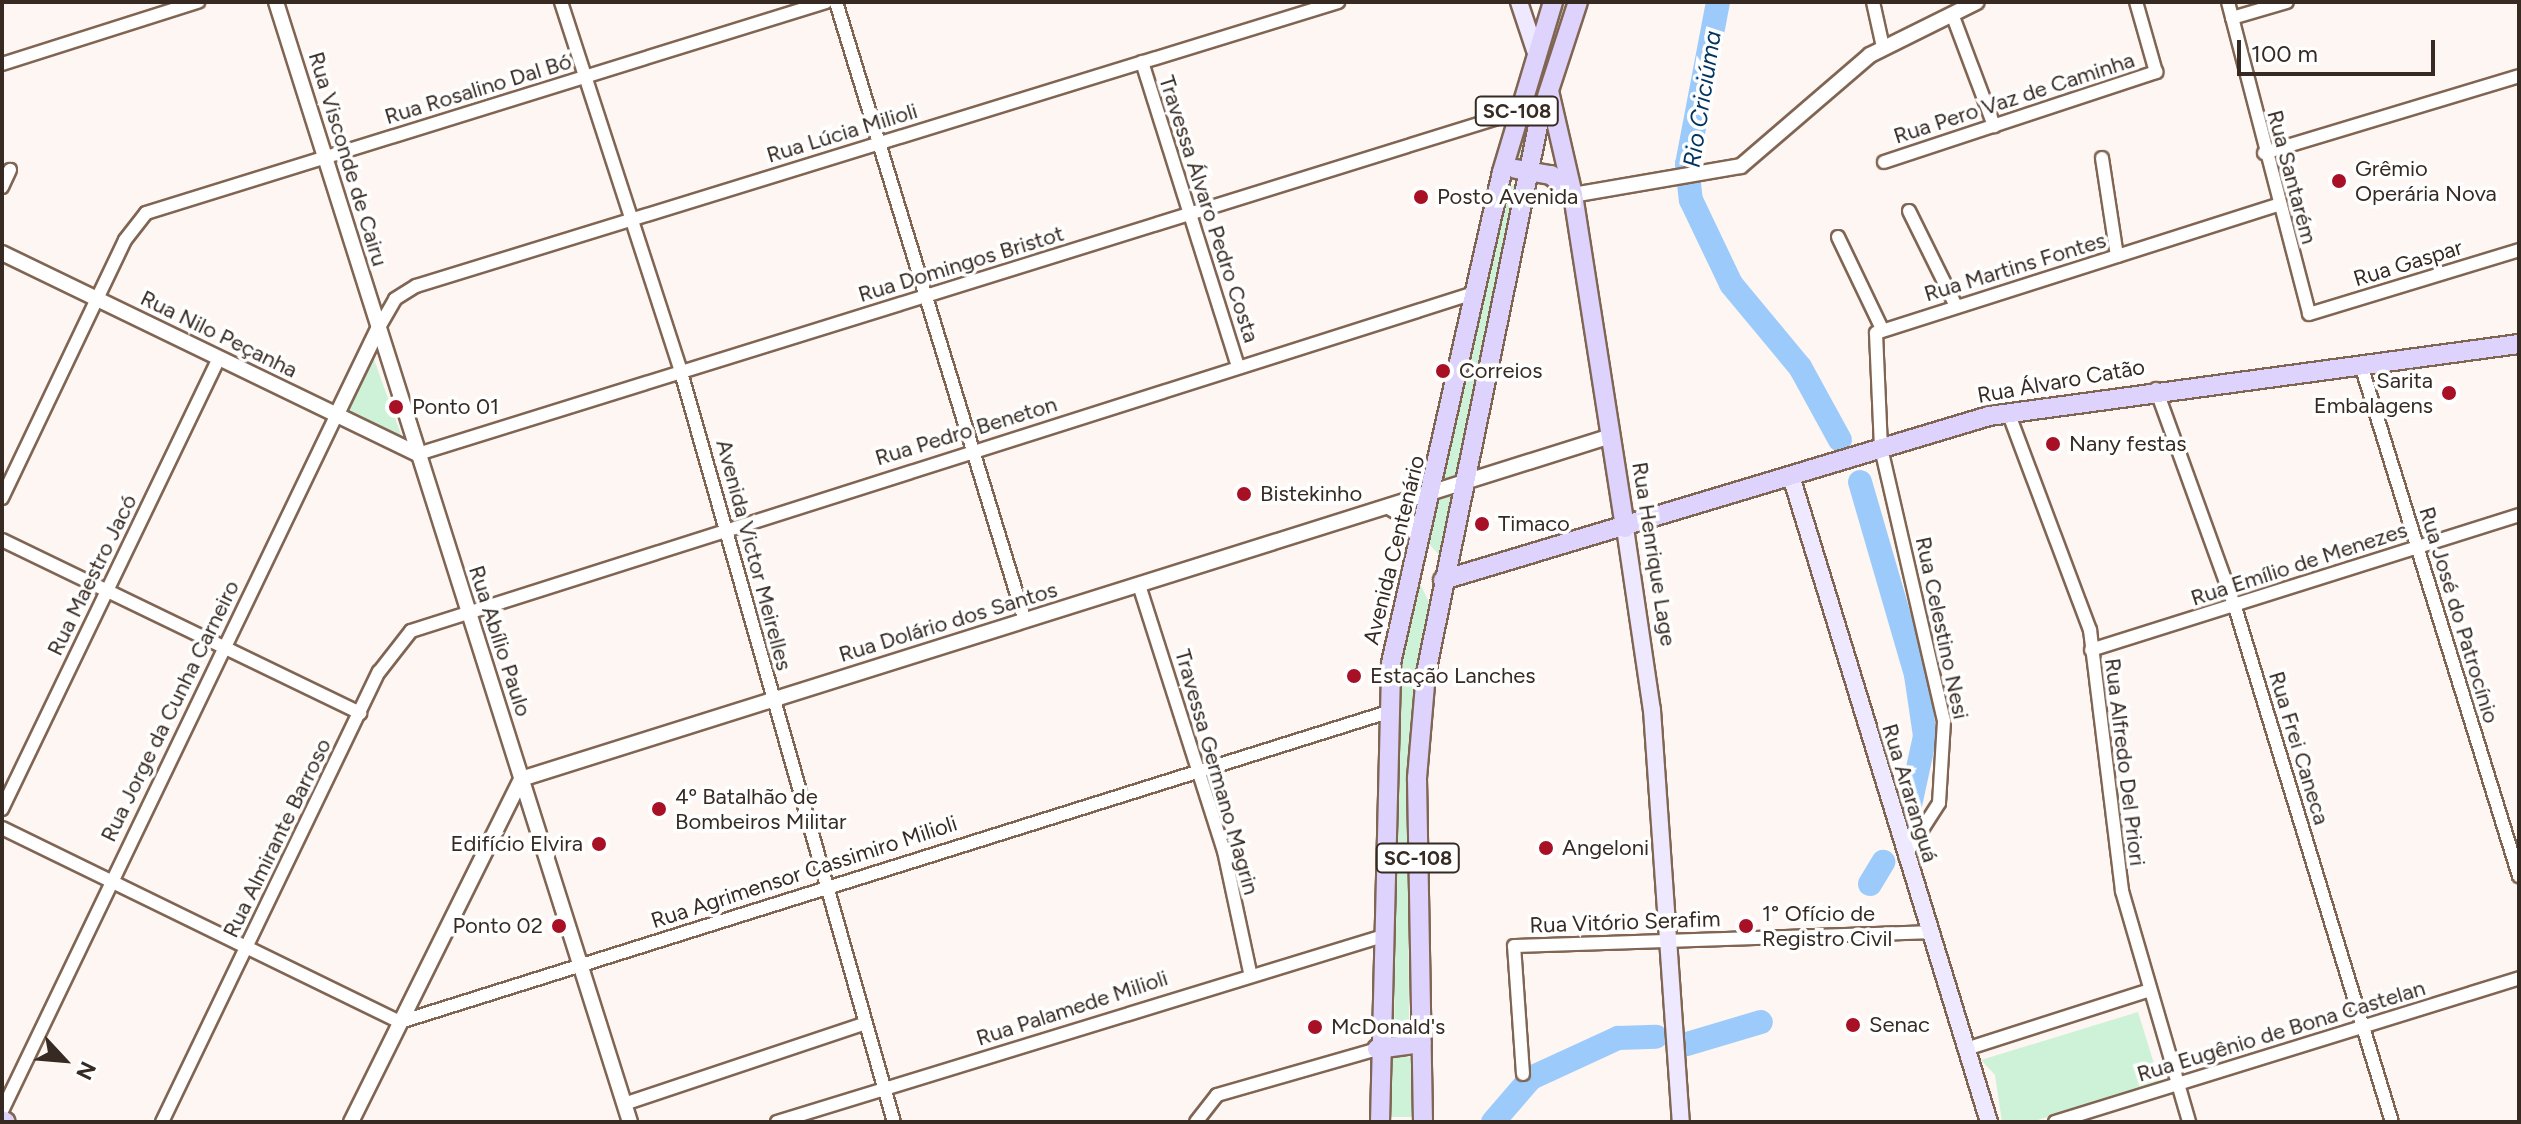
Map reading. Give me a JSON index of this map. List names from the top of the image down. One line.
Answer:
{"streets":{"main road":["SC-108","Rua Álvaro Catão","Avenida Centenário","Rua Henrique Lage","Rua Araranguá"],"street":["Rua Rosalino Dal Bó","Rua Pero Vaz de Caminha","Rua Lúcia Milioli","Rua Visconde de Cairu","Rua Santarém","Travessa Álvaro Pedro Costa","Rua Gaspar","Rua Domingos Bristot","Rua Martins Fontes","Rua Nilo Peçanha","Rua Pedro Beneton","Avenida Victor Meirelles","Rua Emílio de Menezes","Rua Maestro Jacó","Rua José do Patrocínio","Rua Dolário dos Santos","Rua Celestino Nesi","Rua Abílio Paulo","Rua Jorge da Cunha Carneiro","Rua Frei Caneca","Rua Alfredo Del Priori","Travessa Germano Magrin","Rua Almirante Barroso","Rua Agrimensor Cassimiro Milioli","Rua Vitório Serafim","Rua Palamede Milioli","Rua Eugênio de Bona Castelan"]},"crossings":[["Rua Rosalino Dal Bó","Rua Visconde de Cairu"],["Rua Rosalino Dal Bó","Rua Nilo Peçanha"],["Rua Rosalino Dal Bó","Avenida Victor Meirelles"],["SC-108","Rua Álvaro Catão"],["SC-108","Rua Henrique Lage"],["SC-108","Rua Dolário dos Santos"],["Rua Lúcia Milioli","Rua Visconde de Cairu"],["Rua Lúcia Milioli","Travessa Álvaro Pedro Costa"],["Rua Lúcia Milioli","Avenida Victor Meirelles"],["Rua Lúcia Milioli","Rua Abílio Paulo"],["Rua Lúcia Milioli","Rua Jorge da Cunha Carneiro"],["Rua Visconde de Cairu","Rua Abílio Paulo"],["Rua Visconde de Cairu","Rua Jorge da Cunha Carneiro"],["Rua Santarém","Rua Gaspar"],["Rua Santarém","Rua Martins Fontes"],["Travessa Álvaro Pedro Costa","Rua Domingos Bristot"],["Travessa Álvaro Pedro Costa","Rua Pedro Beneton"],["Rua Domingos Bristot","Rua Nilo Peçanha"],["Rua Domingos Bristot","Avenida Centenário"],["Rua Domingos Bristot","Avenida Victor Meirelles"],["Rua Domingos Bristot","Rua Abílio Paulo"],["Rua Nilo Peçanha","Rua Maestro Jacó"],["Rua Nilo Peçanha","Rua Abílio Paulo"],["Rua Nilo Peçanha","Rua Jorge da Cunha Carneiro"],["Rua Álvaro Catão","Rua Henrique Lage"],["Rua Álvaro Catão","Rua José do Patrocínio"],["Rua Álvaro Catão","Rua Celestino Nesi"],["Rua Álvaro Catão","Rua Frei Caneca"],["Rua Álvaro Catão","Rua Alfredo Del Priori"],["Rua Álvaro Catão","Rua Araranguá"],["Rua Pedro Beneton","Avenida Centenário"],["Rua Pedro Beneton","Avenida Victor Meirelles"],["Rua Pedro Beneton","Rua Abílio Paulo"],["Rua Pedro Beneton","Rua Almirante Barroso"],["Avenida Centenário","Rua Henrique Lage"],["Avenida Centenário","Rua Dolário dos Santos"],["Avenida Centenário","Rua Agrimensor Cassimiro Milioli"],["Avenida Centenário","Rua Palamede Milioli"],["Rua Henrique Lage","Rua Dolário dos Santos"],["Rua Henrique Lage","Rua Vitório Serafim"],["Avenida Victor Meirelles","Rua Dolário dos Santos"],["Avenida Victor Meirelles","Rua Agrimensor Cassimiro Milioli"],["Avenida Victor Meirelles","Rua Palamede Milioli"],["Rua Emílio de Menezes","Rua José do Patrocínio"],["Rua Emílio de Menezes","Rua Frei Caneca"],["Rua Emílio de Menezes","Rua Alfredo Del Priori"],["Rua Dolário dos Santos","Rua Abílio Paulo"],["Rua Dolário dos Santos","Travessa Germano Magrin"],["Rua Celestino Nesi","Rua Araranguá"],["Rua Abílio Paulo","Rua Jorge da Cunha Carneiro"],["Rua Abílio Paulo","Rua Almirante Barroso"],["Rua Abílio Paulo","Rua Agrimensor Cassimiro Milioli"],["Rua Frei Caneca","Rua Eugênio de Bona Castelan"],["Rua Alfredo Del Priori","Rua Eugênio de Bona Castelan"],["Travessa Germano Magrin","Rua Agrimensor Cassimiro Milioli"],["Travessa Germano Magrin","Rua Palamede Milioli"],["Rua Araranguá","Rua Vitório Serafim"]],"water":["Rio Criciúma"],"places":["Grêmio Operária Nova","Posto Avenida","Correios","Sarita Embalagens","Ponto 01","Nany festas","Bistekinho","Timaco","Estação Lanches","4º Batalhão de Bombeiros Militar","Edifício Elvira","Angeloni","Ponto 02","1° Ofício de Registro Civil","Senac","McDonald's"],"scale_bar":"100 m","north":"bottom right"}
